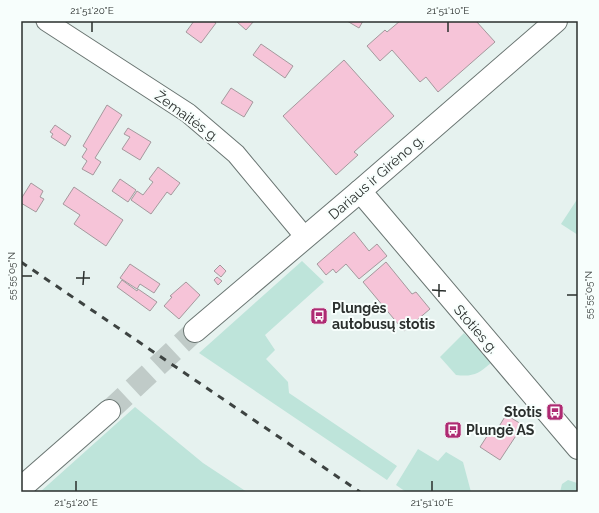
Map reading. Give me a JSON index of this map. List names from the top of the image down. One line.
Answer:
{"streets":{"main road":["Dariaus ir Girėno g.","Stoties g."],"street":["Žemaitės g."]},"crossings":[["Žemaitės g.","Dariaus ir Girėno g."],["Dariaus ir Girėno g.","Stoties g."]],"places":{"bus stop":["Plungės autobusų stotis","Stotis","Plungė AS"]},"coordinates":["21°51'20\"E","21°51'10\"E","55°55'05\"N"]}
